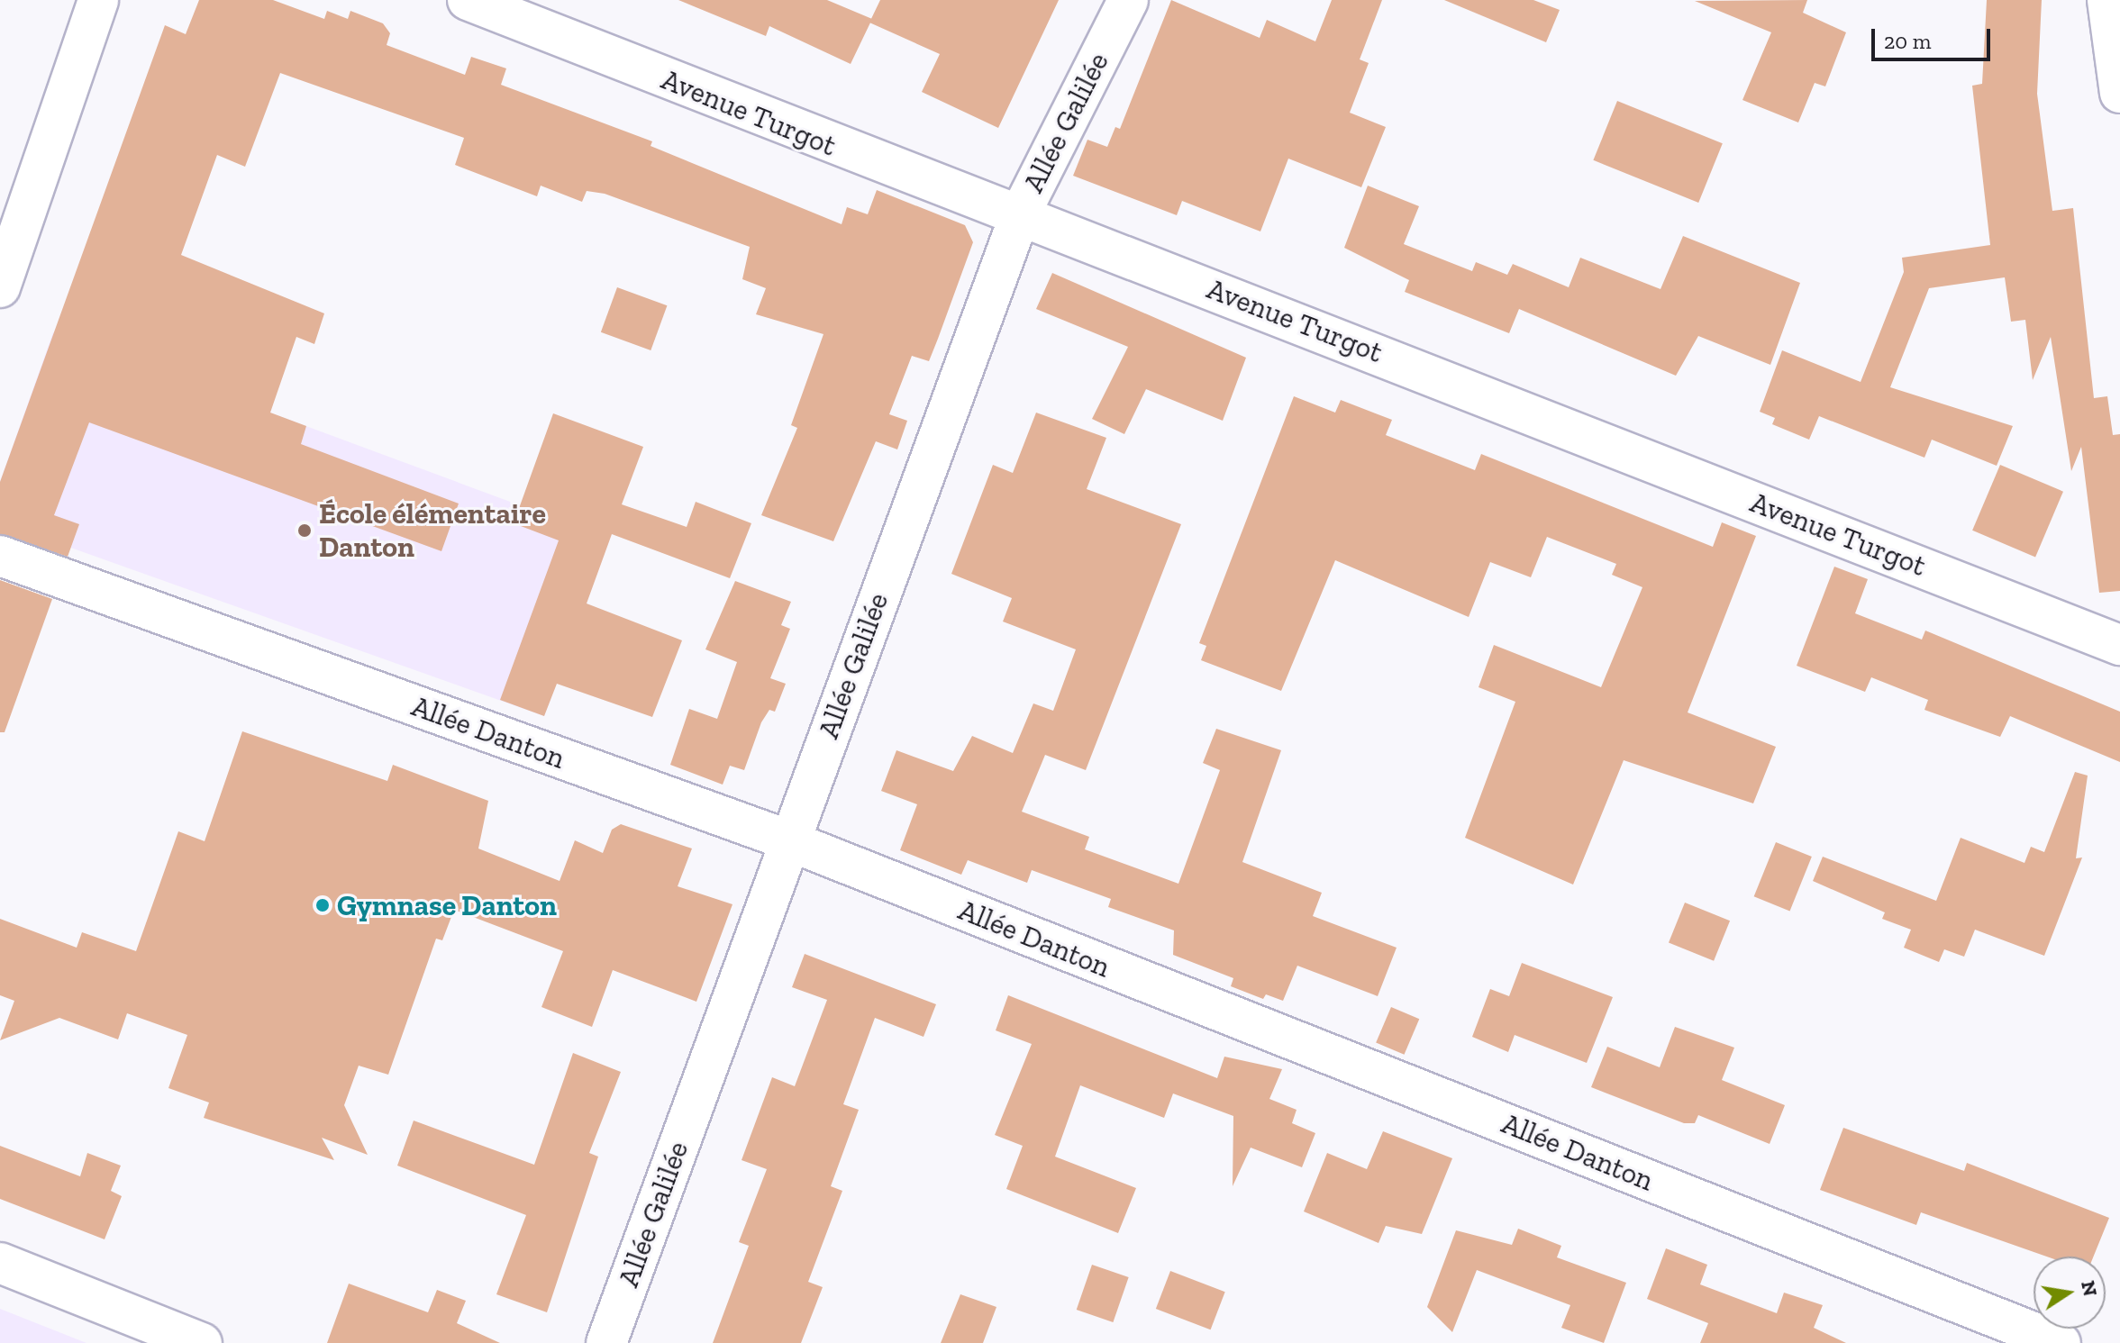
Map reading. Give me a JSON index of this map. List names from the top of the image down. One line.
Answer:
{"streets":{"street":["Avenue Turgot","Allée Galilée","Allée Danton"]},"crossings":[["Avenue Turgot","Allée Galilée"],["Allée Galilée","Allée Danton"]],"places":["École élémentaire Danton","Gymnase Danton"],"scale_bar":"20 m","north":"right"}
